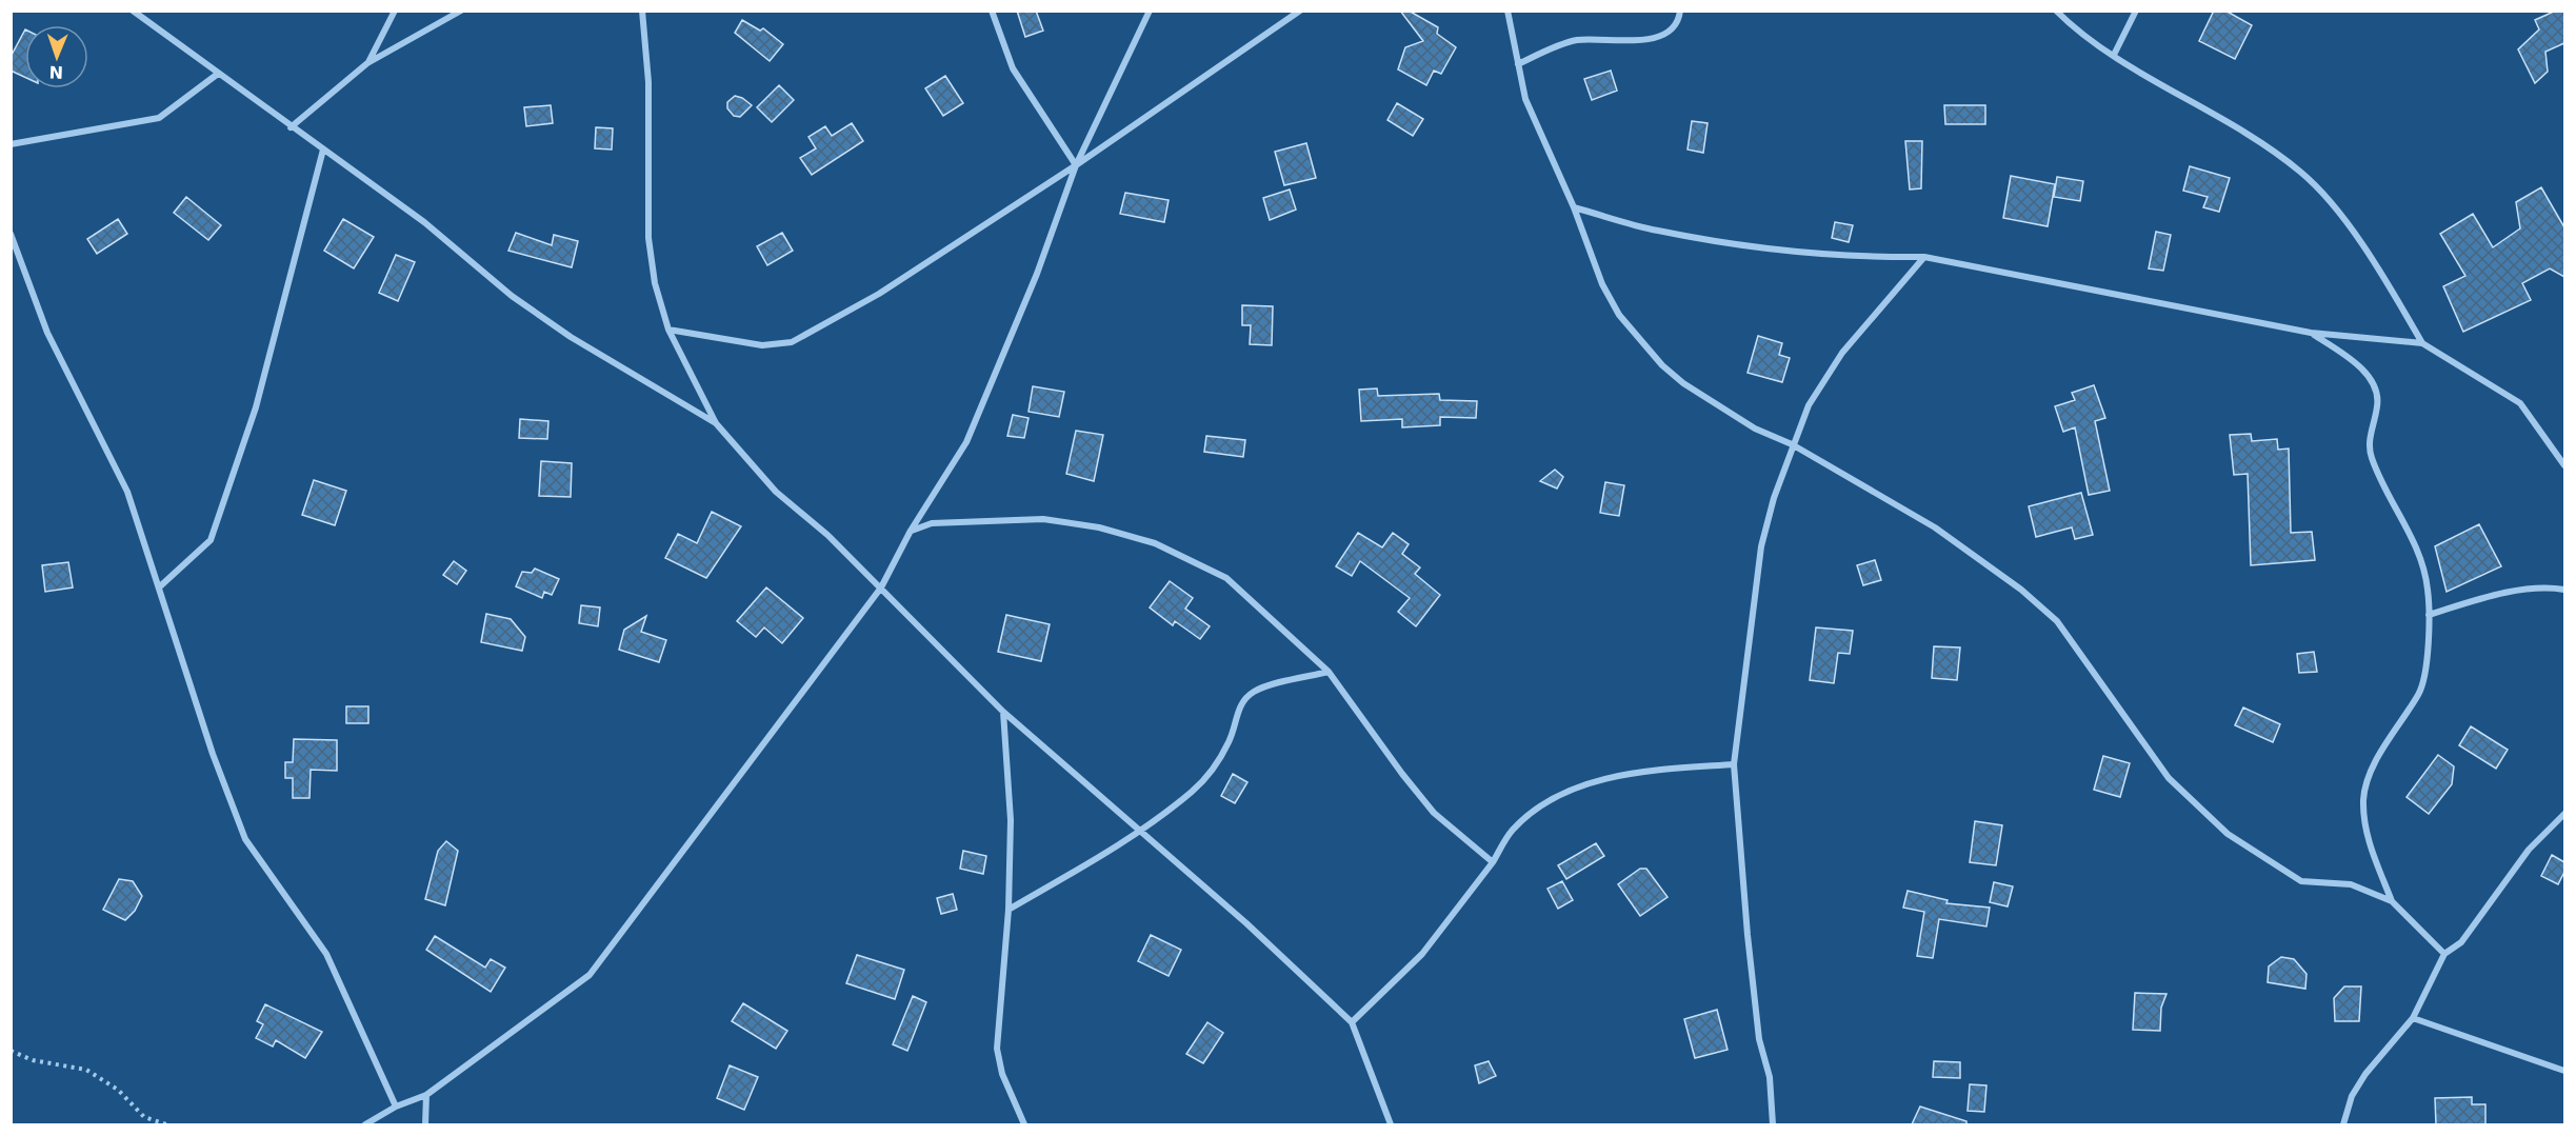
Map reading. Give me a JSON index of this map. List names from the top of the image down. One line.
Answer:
{"north":"bottom"}
